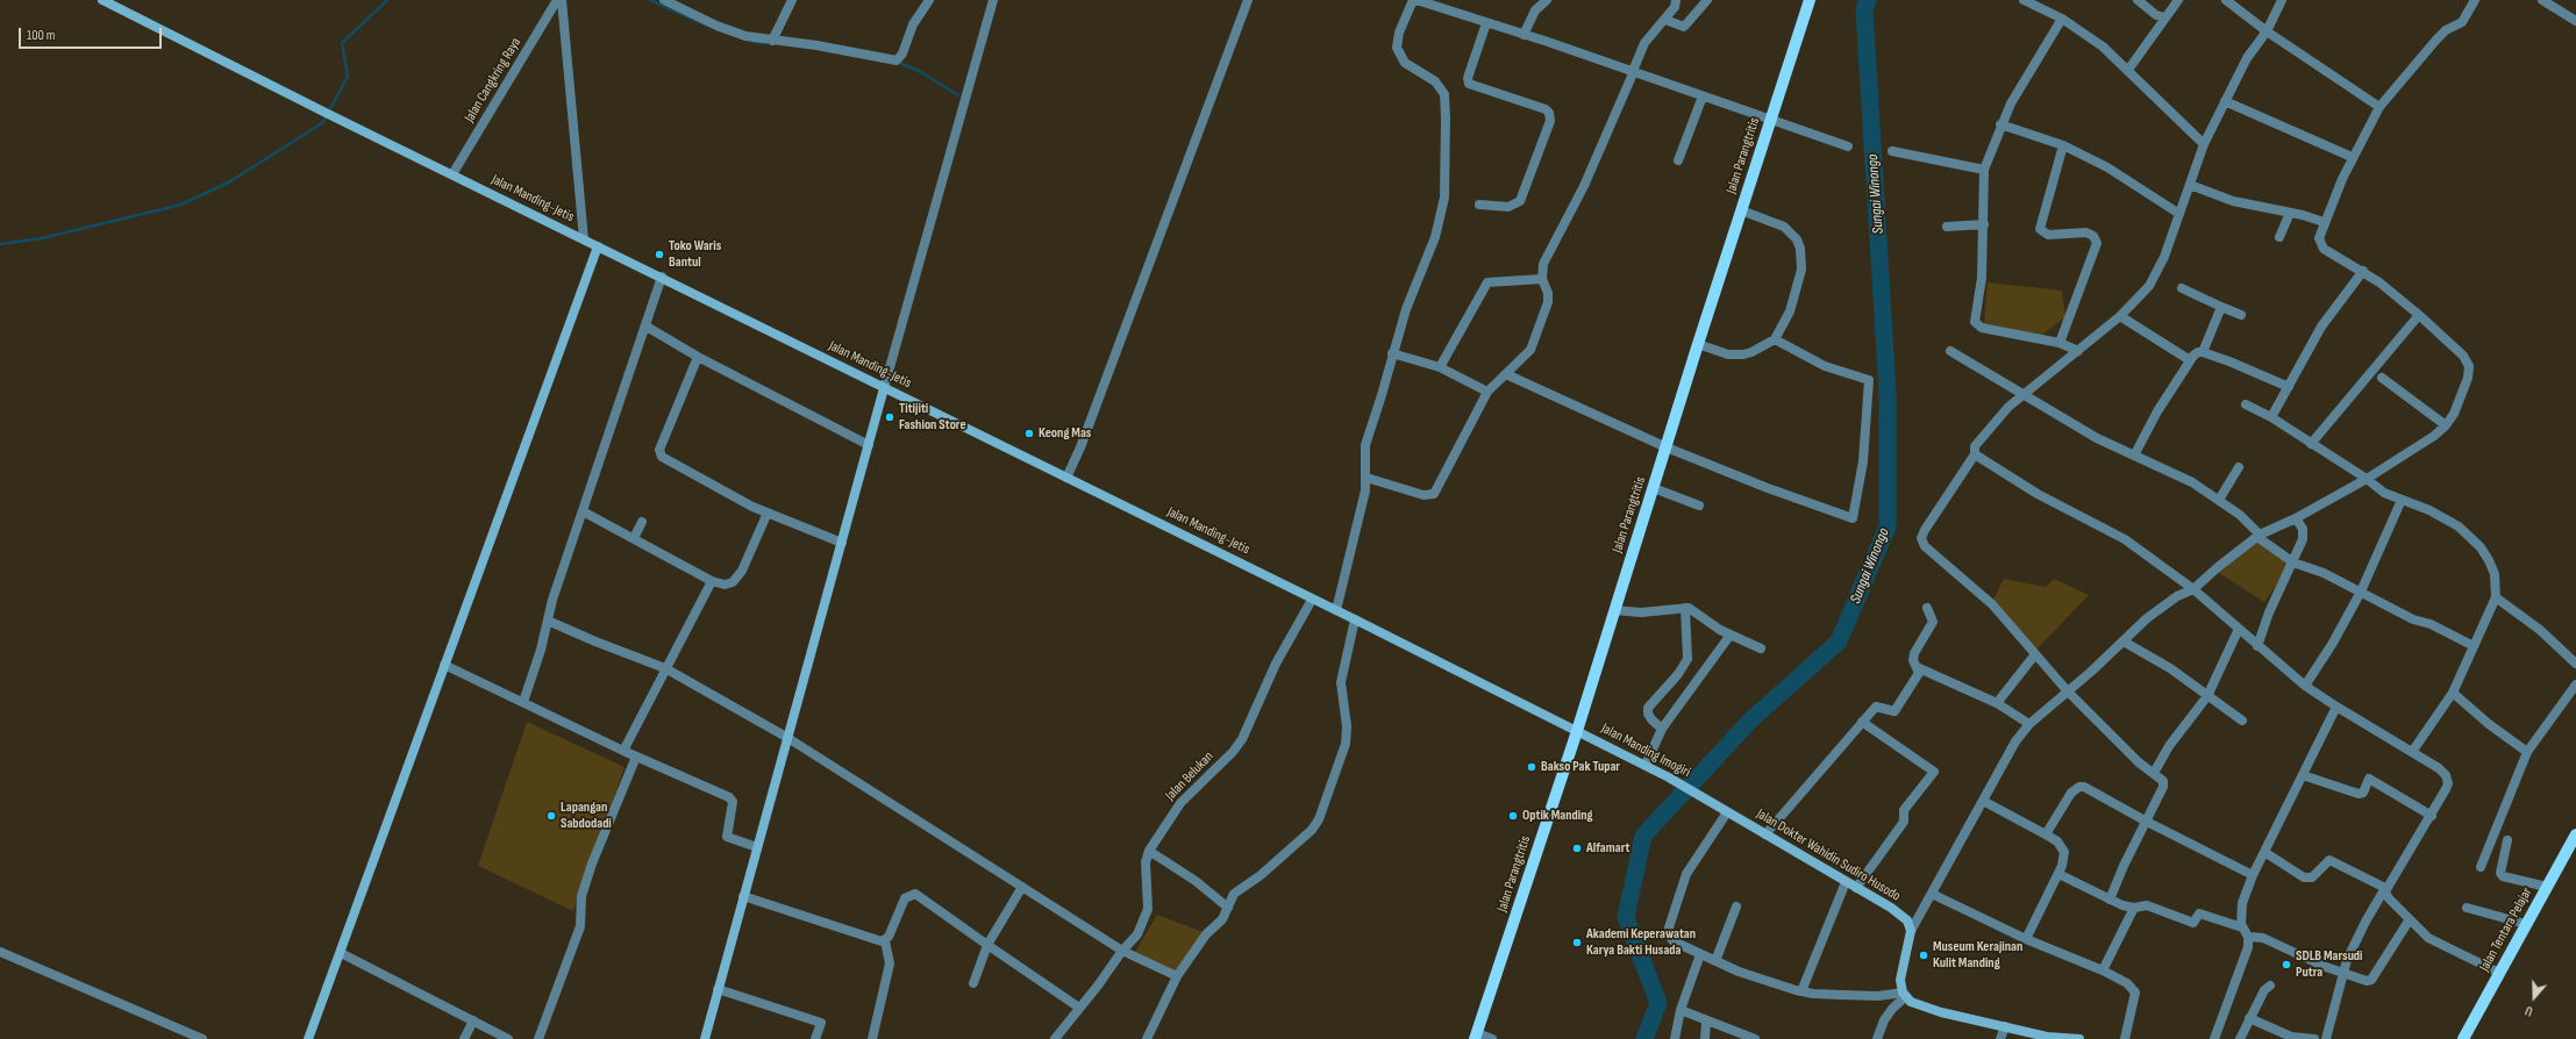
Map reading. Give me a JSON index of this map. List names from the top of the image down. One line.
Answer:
{"streets":{"main road":["Jalan Parangtritis","Jalan Manding-Jetis","Jalan Manding Imogiri","Jalan Dokter Wahidin Sudiro Husodo","Jalan Tentara Pelajar"],"street":["Jalan Cangkring Raya","Jalan Belukan"]},"crossings":[["Jalan Cangkring Raya","Jalan Manding-Jetis"],["Jalan Parangtritis","Jalan Manding-Jetis"],["Jalan Parangtritis","Jalan Manding Imogiri"],["Jalan Manding-Jetis","Jalan Manding Imogiri"],["Jalan Manding-Jetis","Jalan Belukan"],["Jalan Manding Imogiri","Jalan Dokter Wahidin Sudiro Husodo"]],"water":["Sungai Winongo"],"places":["Toko Waris Bantul","Titijiti Fashion Store","Keong Mas","Bakso Pak Tupar","Lapangan Sabdodadi","Optik Manding","Alfamart","Akademi Keperawatan Karya Bakti Husada","Museum Kerajinan Kulit Manding","SDLB Marsudi Putra"],"scale_bar":"100 m","north":"bottom"}
